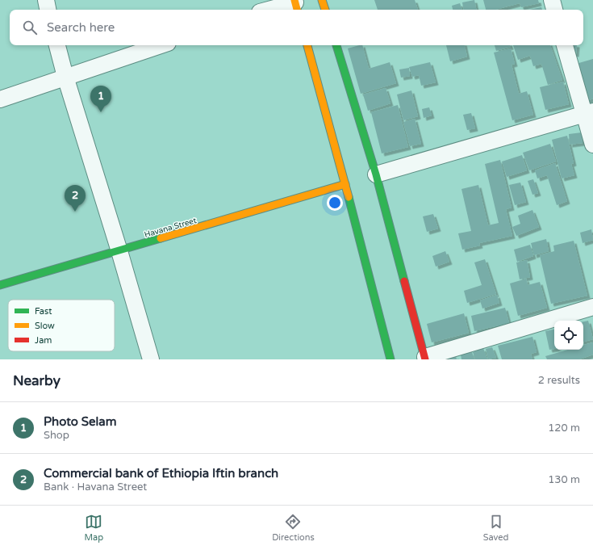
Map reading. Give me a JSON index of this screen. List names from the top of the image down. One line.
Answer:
{"streets":{"main road":["Havana Street"]},"legend":["Fast","Slow","Jam"],"page":{"search":"Search here","pins":["1","2"],"heading":["Nearby","2 results"],"list":[{"mark":"1","name":"Photo Selam","note":"Shop","value":"120 m"},{"mark":"2","name":"Commercial bank of Ethiopia Iftin branch","note":"Bank · Havana Street","value":"130 m"}],"nav":["Map","Directions","Saved"]}}
